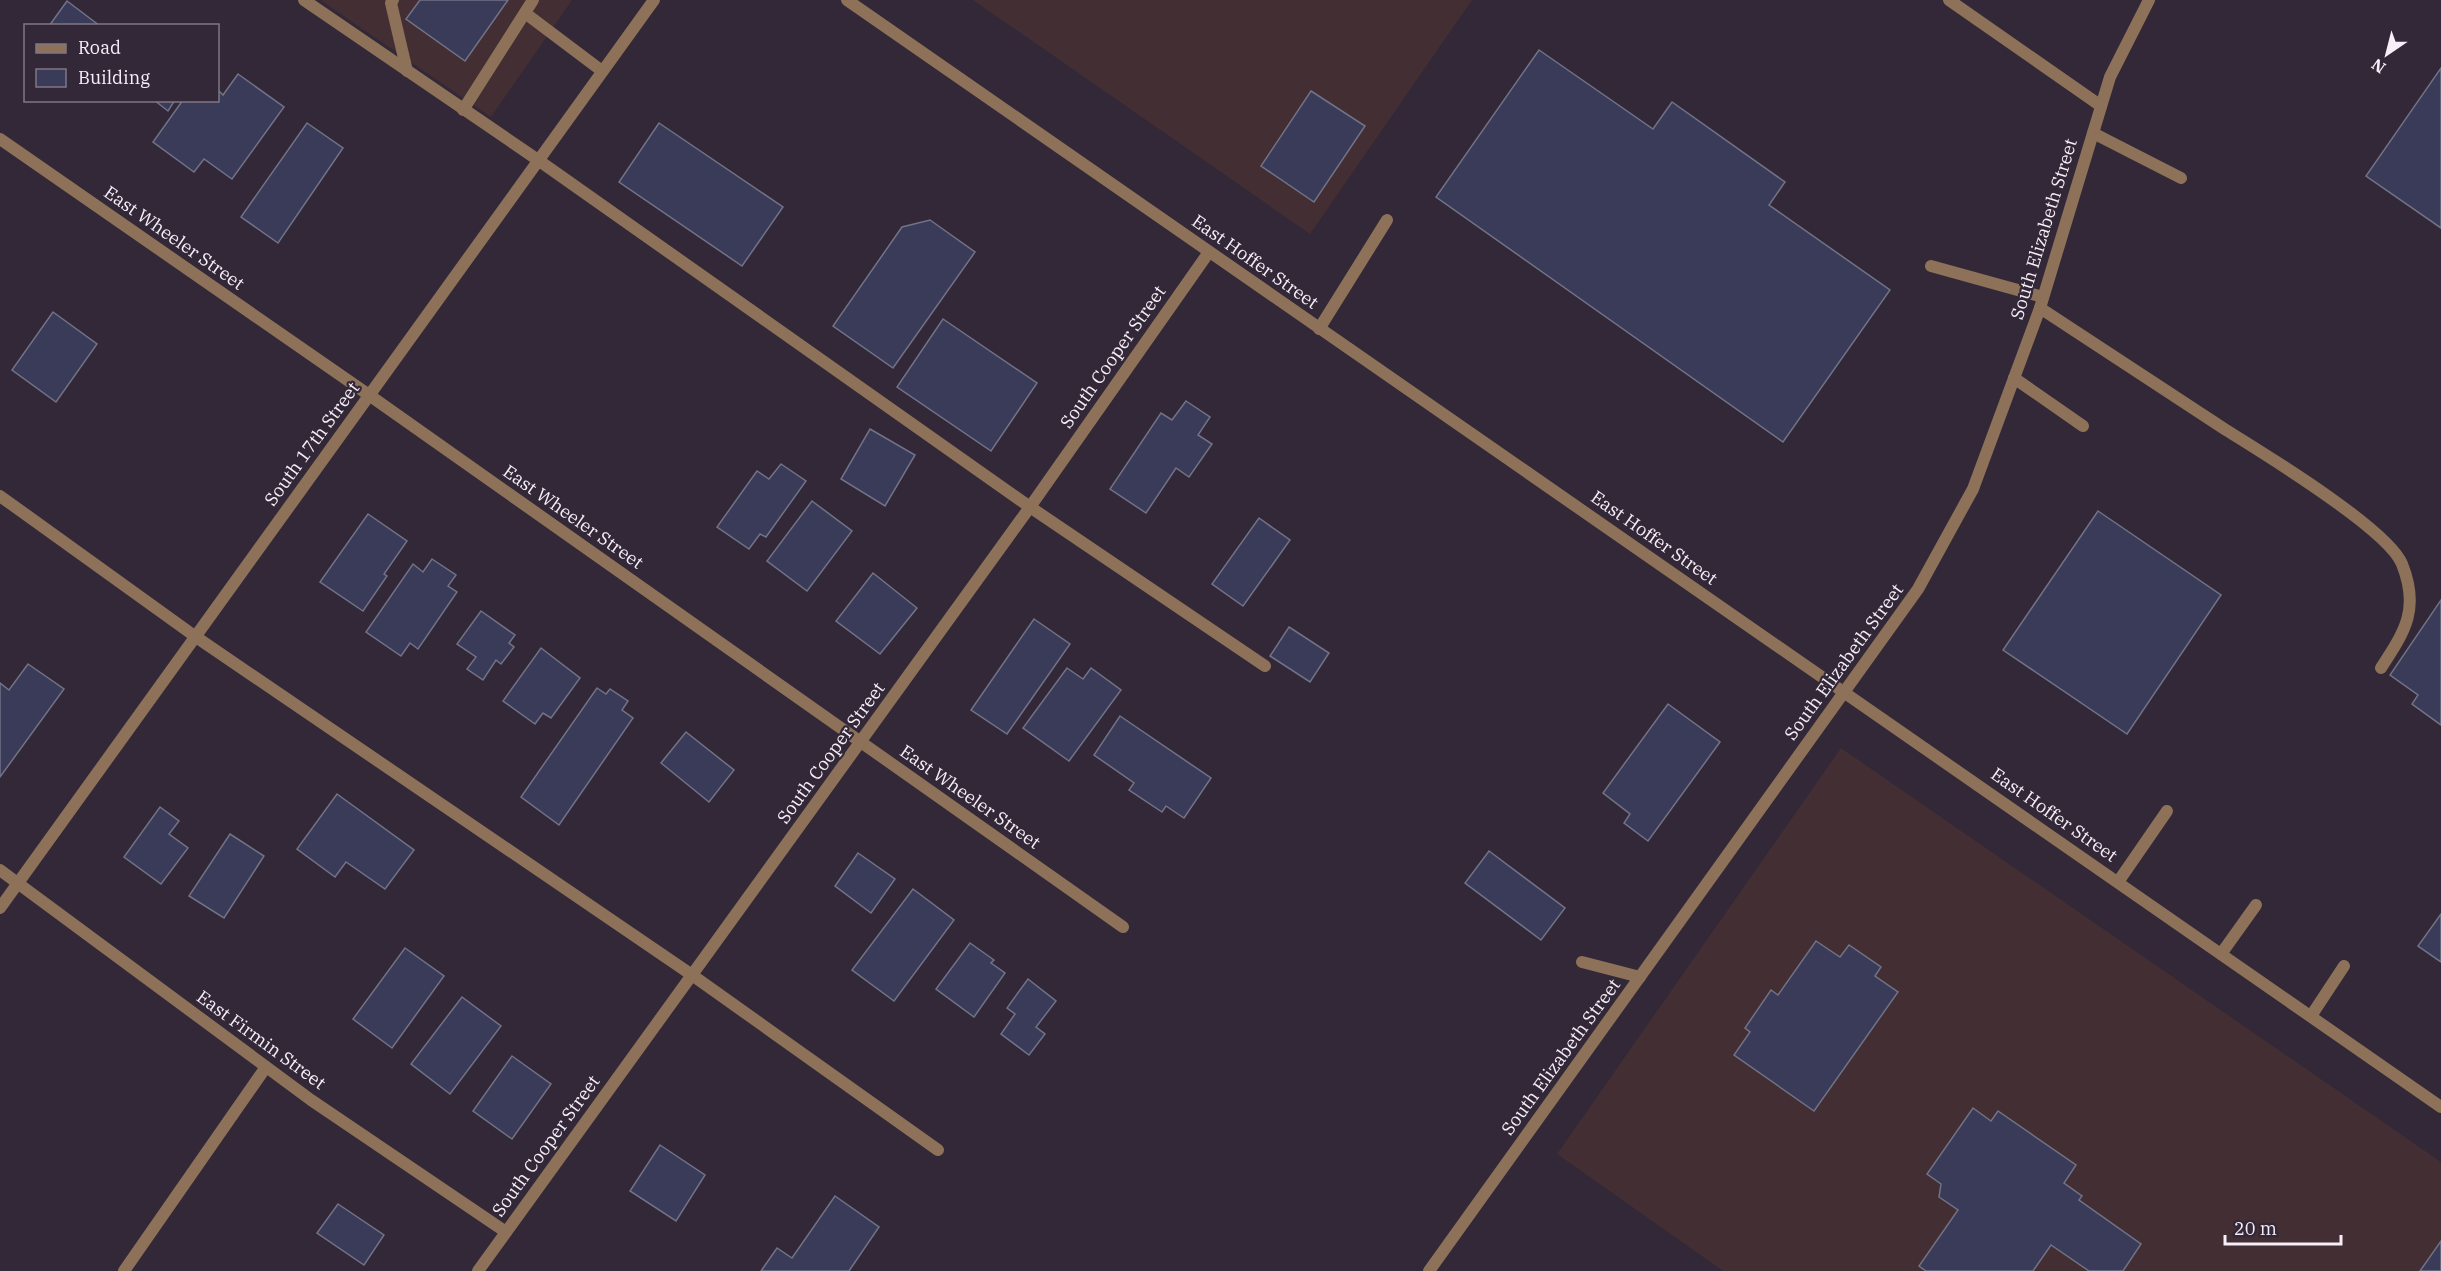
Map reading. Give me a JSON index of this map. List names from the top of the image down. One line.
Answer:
{"streets":{"street":["South Elizabeth Street","East Wheeler Street","East Hoffer Street","South Cooper Street","South 17th Street","East Firmin Street"]},"crossings":[["South Elizabeth Street","East Hoffer Street"],["East Wheeler Street","South Cooper Street"],["East Wheeler Street","South 17th Street"],["East Hoffer Street","South Cooper Street"],["South Cooper Street","East Firmin Street"],["South 17th Street","East Firmin Street"]],"legend":["Road","Building"],"scale_bar":"20 m","north":"bottom left"}
